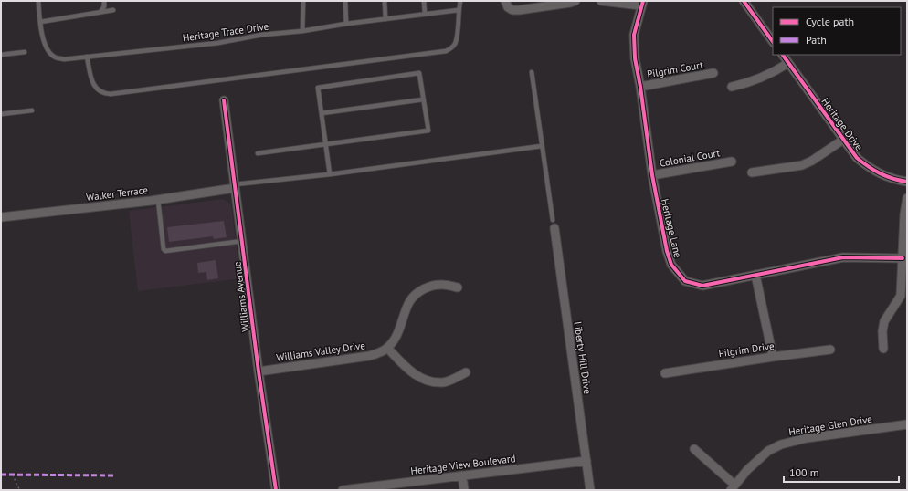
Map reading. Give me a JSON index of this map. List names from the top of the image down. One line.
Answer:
{"streets":{"street":["Pilgrim Court","Heritage Drive","Colonial Court","Walker Terrace","Heritage Lane","Williams Avenue","Pilgrim Drive","Williams Valley Drive","Liberty Hill Drive","Heritage Glen Drive","Heritage View Boulevard"],"lane":["Heritage Trace Drive"]},"crossings":[["Pilgrim Court","Heritage Lane"],["Colonial Court","Heritage Lane"],["Walker Terrace","Williams Avenue"],["Williams Avenue","Williams Valley Drive"],["Liberty Hill Drive","Heritage View Boulevard"]],"legend":["Cycle path","Path"],"scale_bar":"100 m"}
